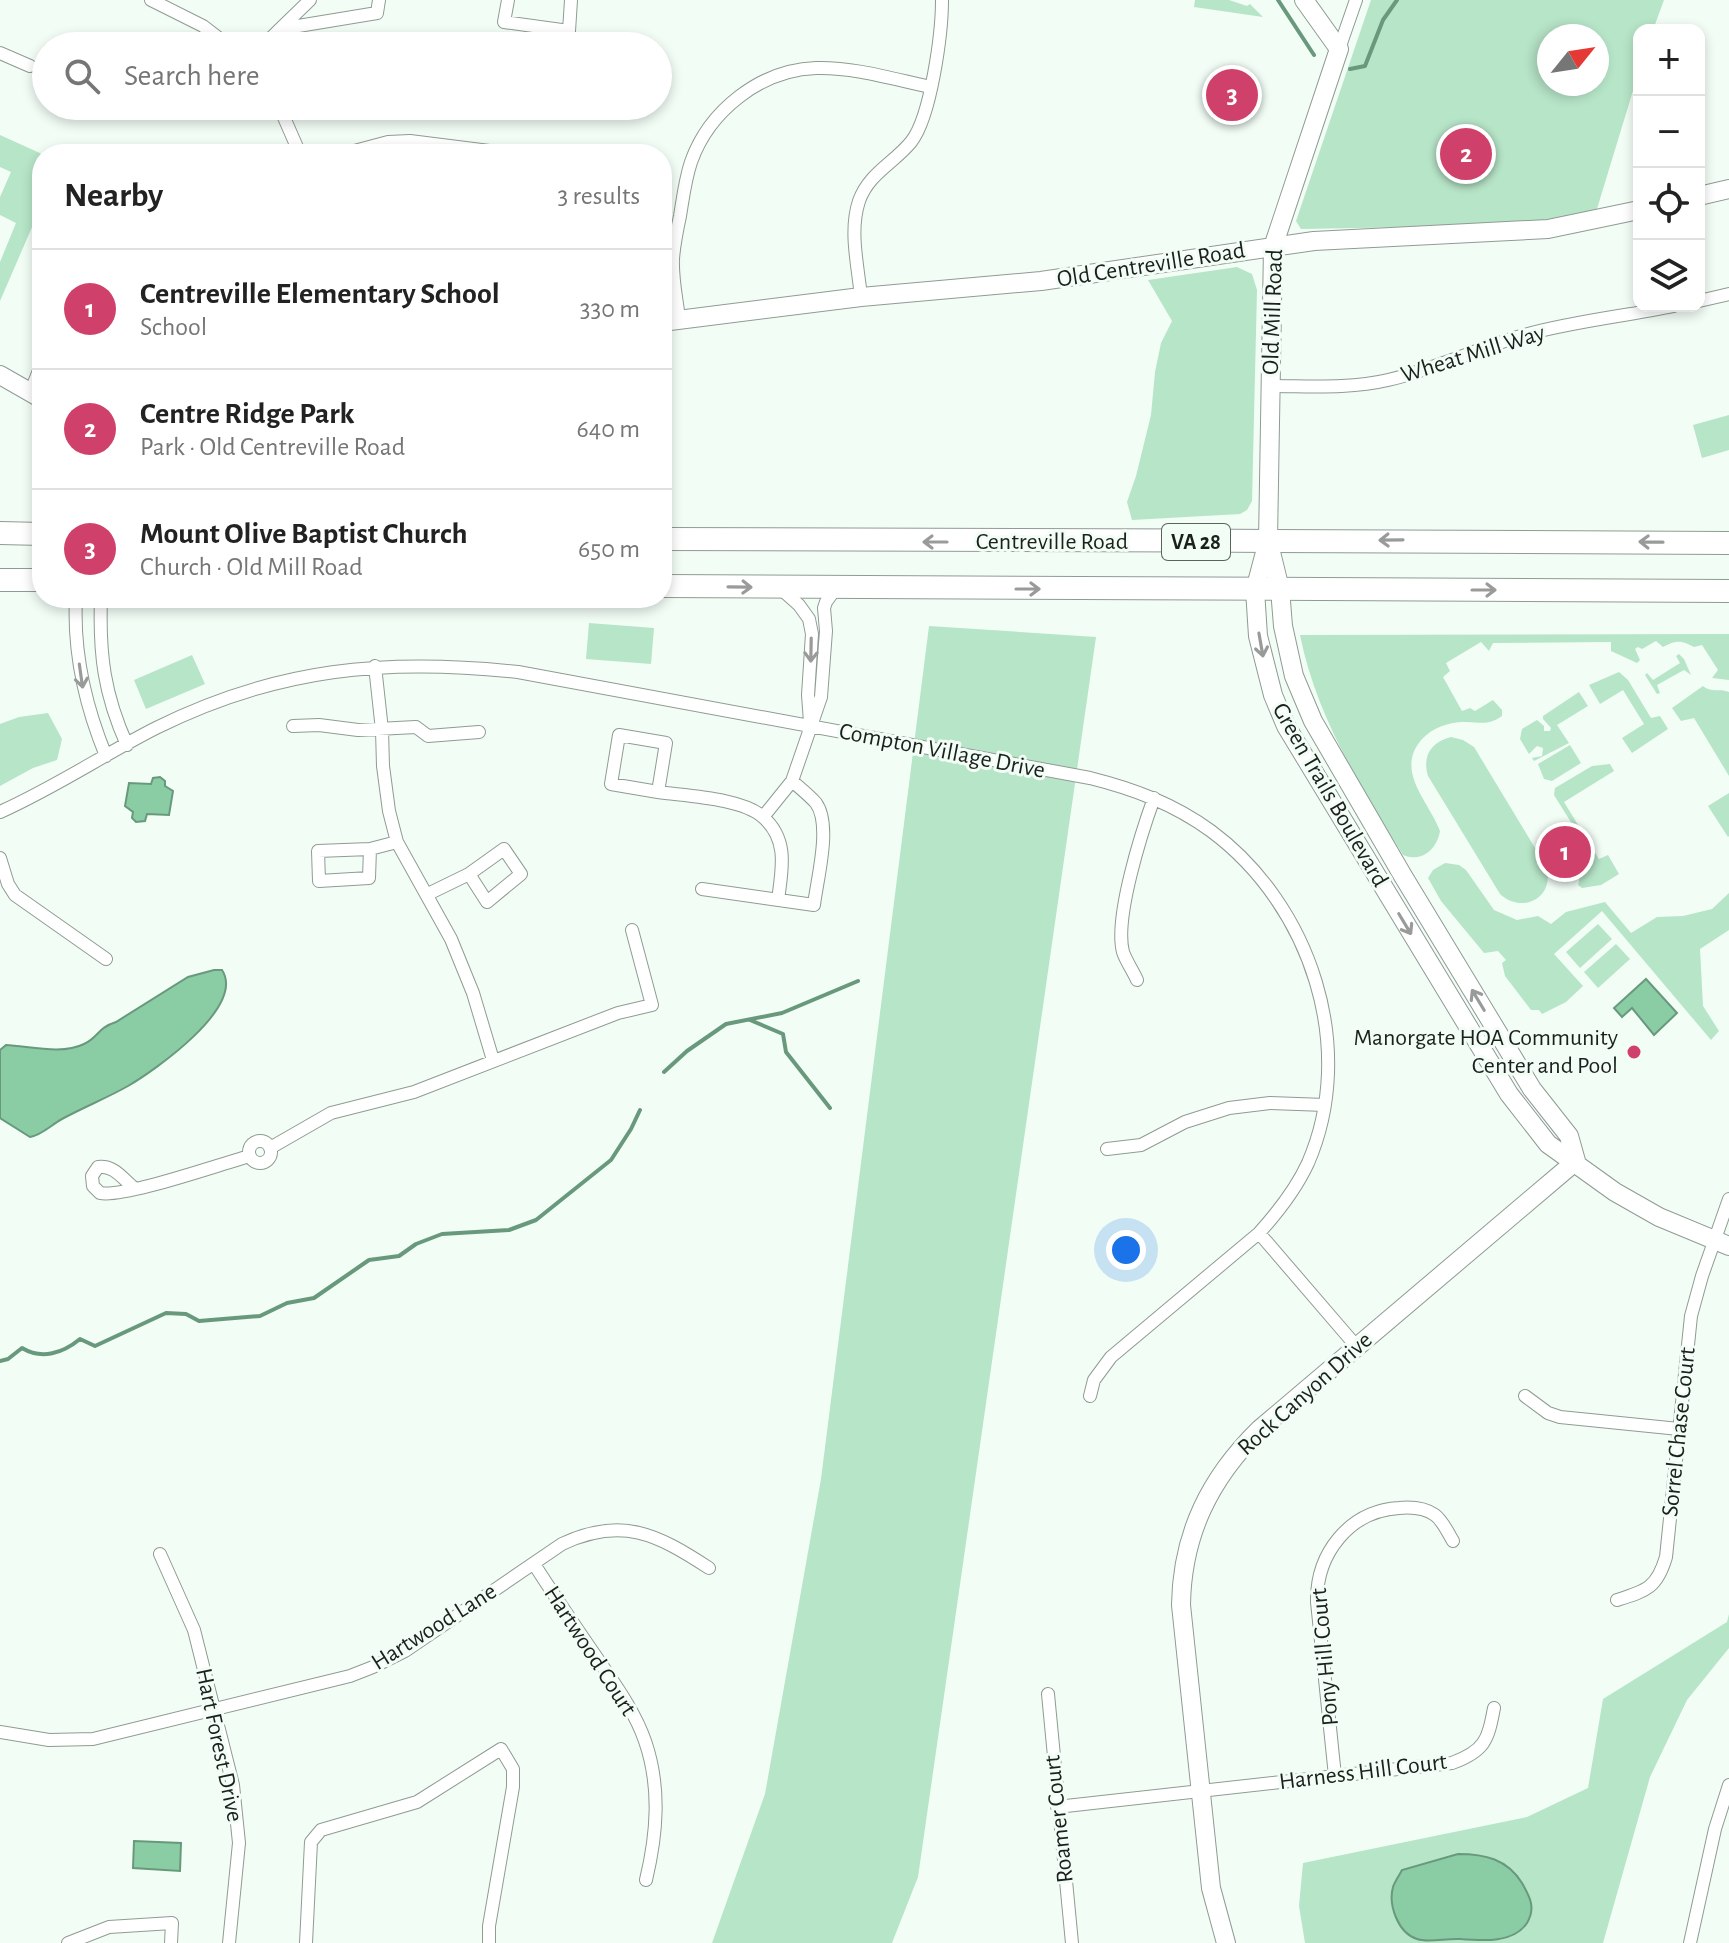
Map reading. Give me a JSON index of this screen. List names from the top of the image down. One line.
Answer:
{"streets":{"highway":["Centreville Road","VA 28"],"street":["Old Centreville Road","Old Mill Road","Wheat Mill Way","Compton Village Drive","Green Trails Boulevard","Rock Canyon Drive","Sorrel Chase Court","Hartwood Lane","Hartwood Court","Pony Hill Court","Hart Forest Drive","Harness Hill Court","Roamer Court"]},"crossings":[["Old Centreville Road","Old Mill Road"],["Old Mill Road","Wheat Mill Way"],["Old Mill Road","Centreville Road"],["Old Mill Road","Green Trails Boulevard"],["Centreville Road","Green Trails Boulevard"],["Green Trails Boulevard","Rock Canyon Drive"],["Green Trails Boulevard","Sorrel Chase Court"],["Rock Canyon Drive","Harness Hill Court"],["Hartwood Lane","Hartwood Court"],["Hartwood Lane","Hart Forest Drive"],["Pony Hill Court","Harness Hill Court"],["Harness Hill Court","Roamer Court"]],"places":["Manorgate HOA Community Center and Pool"],"north":"top right","page":{"map_buttons":["+","−"],"search":"Search here","pins":["3","2","1"],"heading":["Nearby","3 results"],"list":[{"mark":"1","name":"Centreville Elementary School","note":"School","value":"330 m"},{"mark":"2","name":"Centre Ridge Park","note":"Park · Old Centreville Road","value":"640 m"},{"mark":"3","name":"Mount Olive Baptist Church","note":"Church · Old Mill Road","value":"650 m"}]}}
